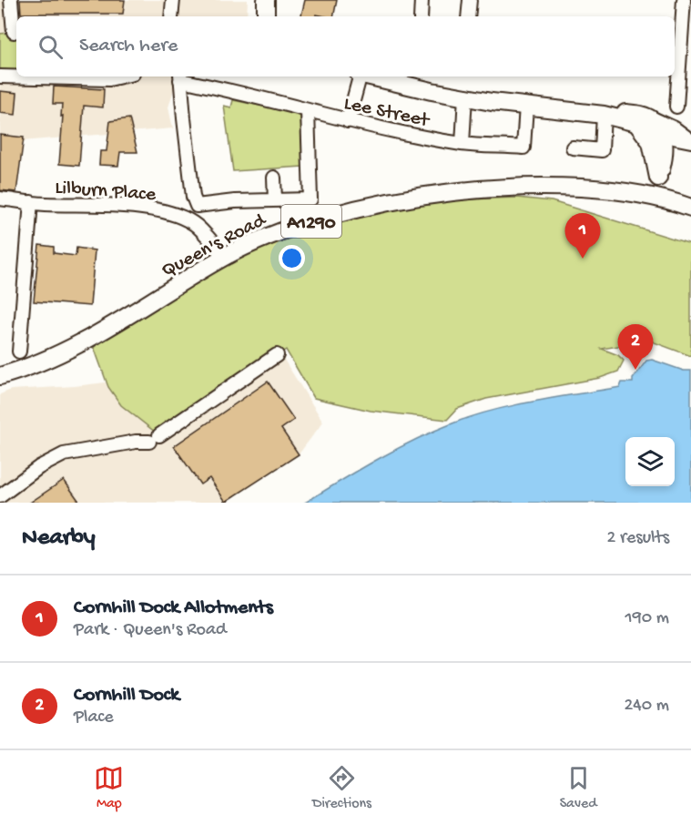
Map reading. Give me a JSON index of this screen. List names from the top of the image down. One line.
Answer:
{"streets":{"main road":["A1290","Queen's Road"],"street":["Lee Street","Lilburn Place"]},"crossings":[["Lilburn Place","Queen's Road"],["A1290","Queen's Road"]],"page":{"search":"Search here","pins":["1","2"],"heading":["Nearby","2 results"],"list":[{"mark":"1","name":"Cornhill Dock Allotments","note":"Park · Queen's Road","value":"190 m"},{"mark":"2","name":"Cornhill Dock","note":"Place","value":"240 m"}],"nav":["Map","Directions","Saved"]}}
